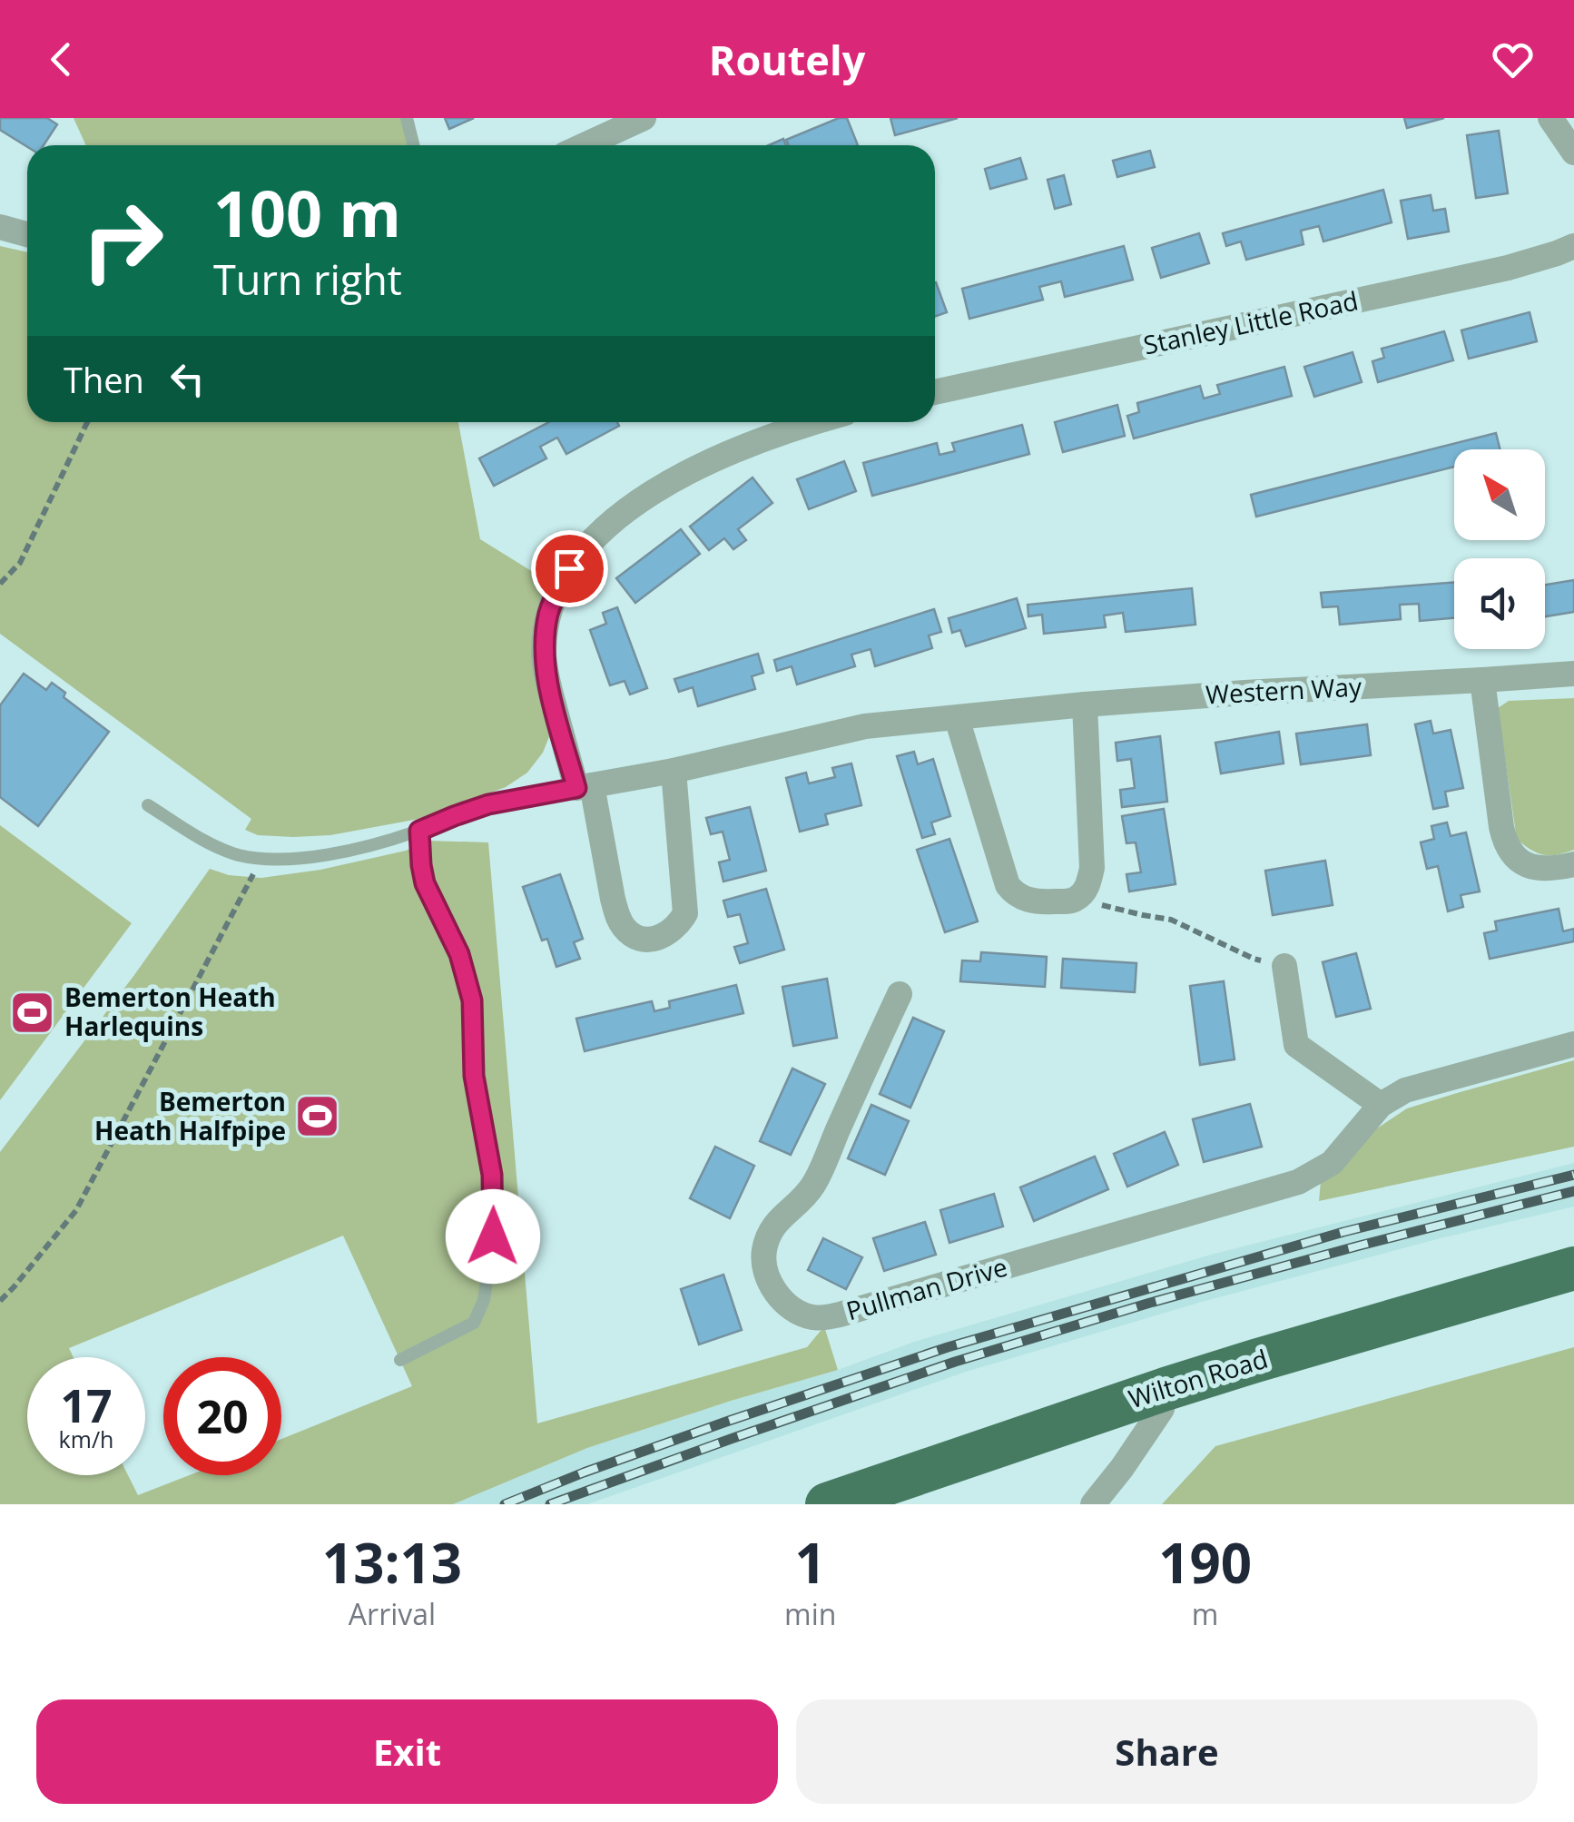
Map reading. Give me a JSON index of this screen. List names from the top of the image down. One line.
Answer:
{"streets":{"highway":["Wilton Road"],"street":["Stanley Little Road","Western Way","Pullman Drive"]},"places":{"sports":["Bemerton Heath Harlequins","Bemerton Heath Halfpipe"]},"north":"top left","page":{"header":"Routely","turn":["100 m","Turn right"],"then":"Then","speed":"17 km/h","limit":"20","eta":["13:13","Arrival","1","min","190","m"],"buttons":["Exit","Share"]}}
